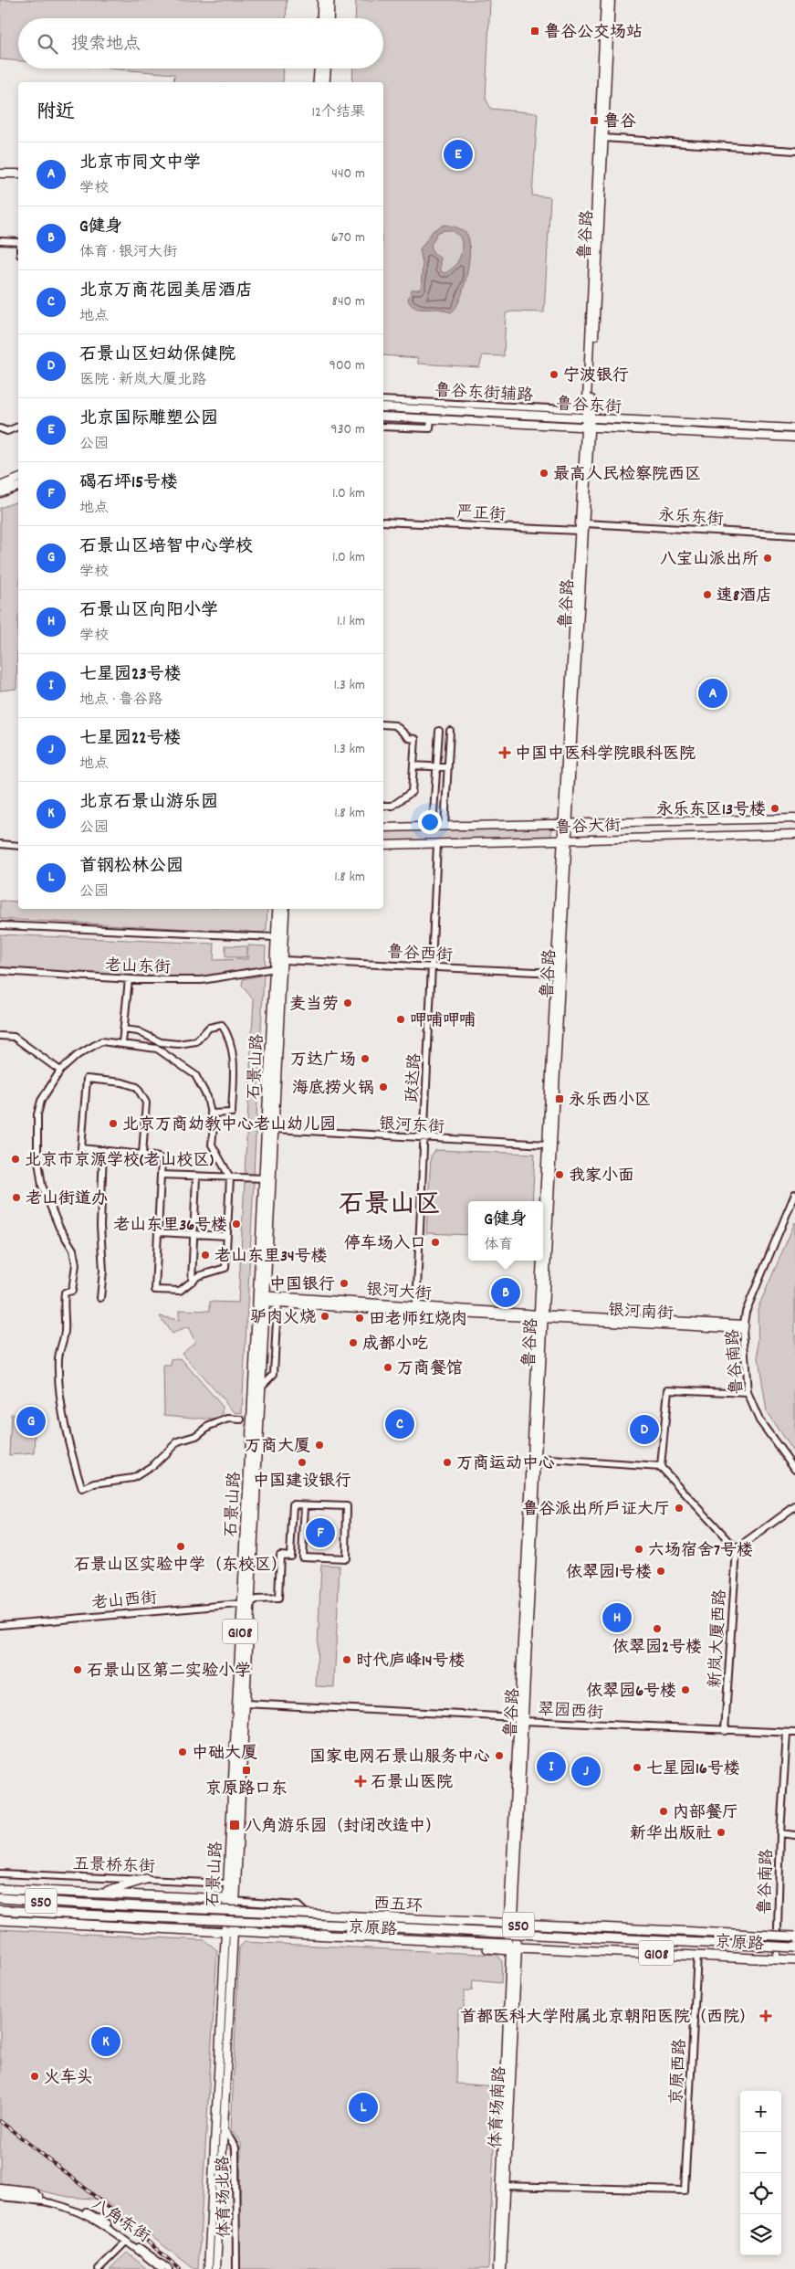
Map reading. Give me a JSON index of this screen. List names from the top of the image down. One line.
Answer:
{"streets":{"highway":["石景山路","G108","S50","西五环","京原路"],"main road":["鲁谷路","鲁谷东街","鲁谷大街","银河大街","银河南街","体育场南路","八角东街"],"street":["鲁谷东街辅路","严正街","永乐东街","鲁谷西街","老山东街","政达路","银河东街","鲁谷南路","老山西街","新岚大厦西路","翠园西街","五景桥东街","京原西路","体育场北路"]},"crossings":[["鲁谷路","鲁谷东街辅路"],["鲁谷路","鲁谷东街"],["鲁谷路","严正街"],["鲁谷路","永乐东街"],["鲁谷路","鲁谷大街"],["鲁谷路","鲁谷西街"],["鲁谷路","银河东街"],["鲁谷路","银河大街"],["鲁谷路","银河南街"],["鲁谷路","翠园西街"],["鲁谷路","京原路"],["鲁谷路","体育场南路"],["鲁谷大街","政达路"],["鲁谷西街","石景山路"],["鲁谷西街","政达路"],["老山东街","石景山路"],["石景山路","银河东街"],["石景山路","银河大街"],["石景山路","老山西街"],["石景山路","翠园西街"],["石景山路","五景桥东街"],["石景山路","京原路"],["石景山路","体育场北路"],["政达路","银河东街"],["政达路","银河大街"],["银河大街","银河南街"],["银河南街","鲁谷南路"],["鲁谷南路","翠园西街"],["鲁谷南路","京原路"],["新岚大厦西路","翠园西街"],["京原路","京原西路"],["京原路","体育场南路"],["京原西路","体育场南路"]],"districts":["石景山区"],"places":{"transit":["鲁谷公交场站","鲁谷","永乐西小区","京原路口东","八角游乐园（封闭改造中）"],"other":["宁波银行","最高人民检察院西区","八宝山派出所","速8酒店","永乐东区13号楼","麦当劳","呷哺呷哺","万达广场","海底捞火锅","北京万商幼教中心老山幼儿园","北京市京源学校(老山校区)","我家小面","老山街道办","老山东里36号楼","停车场入口","老山东里34号楼","中国银行","驴肉火烧","田老师红烧肉","成都小吃","万商餐馆","万商大厦","中国建设银行","万商运动中心","鲁谷派出所户证大厅","石景山区实验中学（东校区）","六场宿舍7号楼","依翠园1号楼","依翠园2号楼","时代庐峰14号楼","石景山区第二实验小学","依翠园6号楼","中础大厦","国家电网石景山服务中心","七星园16号楼","内部餐厅","新华出版社","火车头"],"health":["中国中医科学院眼科医院","石景山医院","首都医科大学附属北京朝阳医院（西院）"]},"page":{"search":"搜索地点","heading":["附近","12个结果"],"pins":["E","A","B","G","C","D","F","H","I","J","K","L"],"list":[{"mark":"A","name":"北京市同文中学","note":"学校","value":"440 m"},{"mark":"B","name":"G健身","note":"体育 · 银河大街","value":"670 m"},{"mark":"C","name":"北京万商花园美居酒店","note":"地点","value":"840 m"},{"mark":"D","name":"石景山区妇幼保健院","note":"医院 · 新岚大厦北路","value":"900 m"},{"mark":"E","name":"北京国际雕塑公园","note":"公园","value":"930 m"},{"mark":"F","name":"碣石坪15号楼","note":"地点","value":"1.0 km"},{"mark":"G","name":"石景山区培智中心学校","note":"学校","value":"1.0 km"},{"mark":"H","name":"石景山区向阳小学","note":"学校","value":"1.1 km"},{"mark":"I","name":"七星园23号楼","note":"地点 · 鲁谷路","value":"1.3 km"},{"mark":"J","name":"七星园22号楼","note":"地点","value":"1.3 km"},{"mark":"K","name":"北京石景山游乐园","note":"公园","value":"1.8 km"},{"mark":"L","name":"首钢松林公园","note":"公园","value":"1.8 km"}],"popup":["G健身","体育"],"map_buttons":["+","−"]}}
